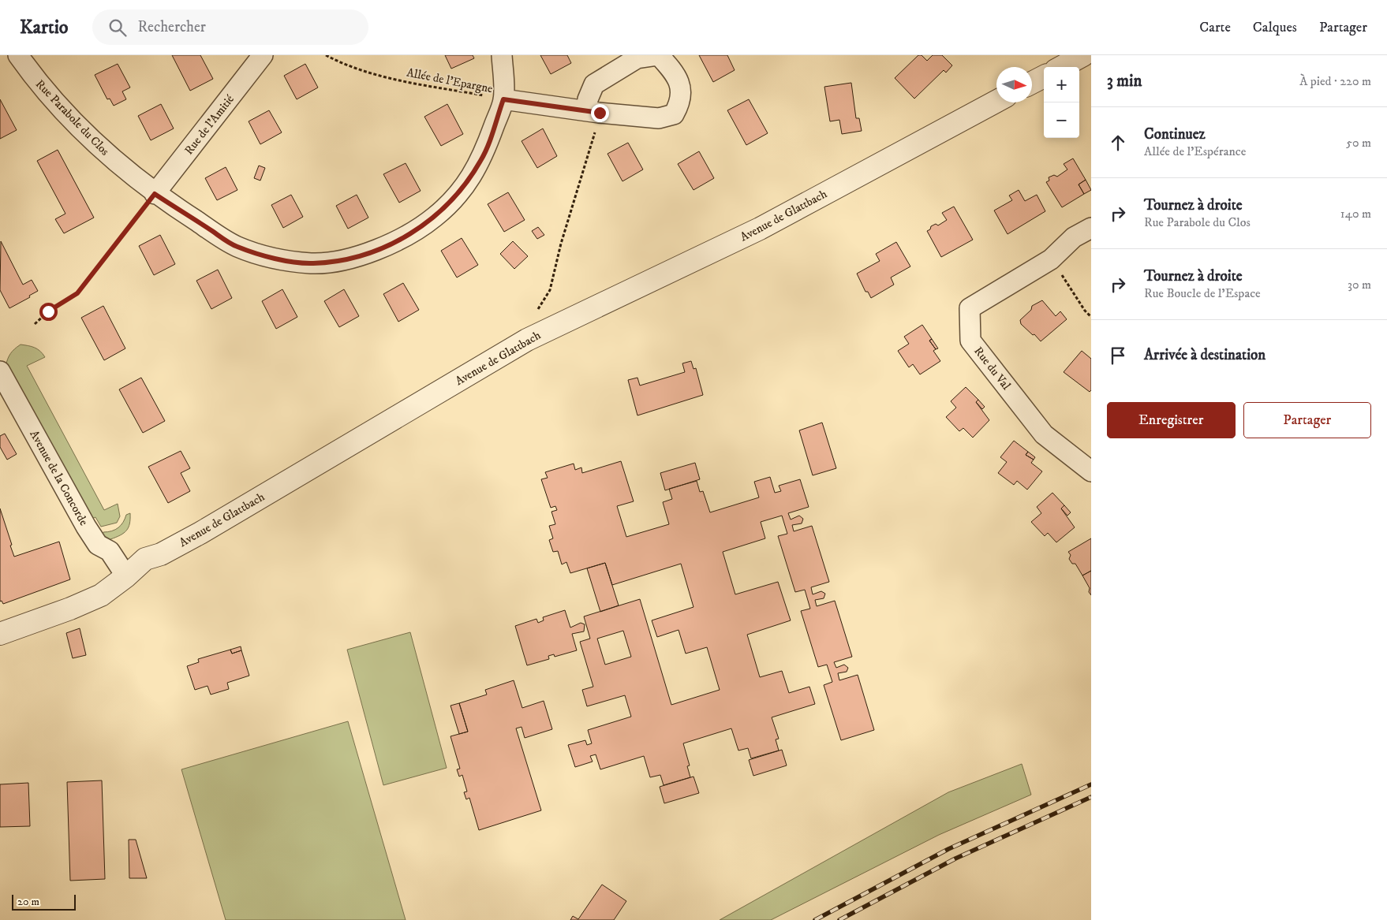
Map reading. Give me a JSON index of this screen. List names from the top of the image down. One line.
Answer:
{"streets":{"street":["Rue Parabole du Clos","Rue de l'Amitié","Avenue de Glattbach","Rue du Val","Avenue de la Concorde"],"path":["Allée de l'Epargne"]},"crossings":[["Allée de l'Epargne","Rue Parabole du Clos"],["Rue Parabole du Clos","Rue de l'Amitié"],["Avenue de Glattbach","Avenue de la Concorde"]],"scale_bar":"20 m","north":"right","page":{"header":"Kartio","search":"Rechercher","nav":["Carte","Calques","Partager"],"heading":["3 min","À pied · 220 m"],"map_buttons":["+","−"],"list":[["Continuez","Allée de l'Espérance","50 m"],["Tournez à droite","Rue Parabole du Clos","140 m"],["Tournez à droite","Rue Boucle de l'Espace","30 m"],"Arrivée à destination"],"buttons":["Enregistrer","Partager"],"scale":"20 m"}}
